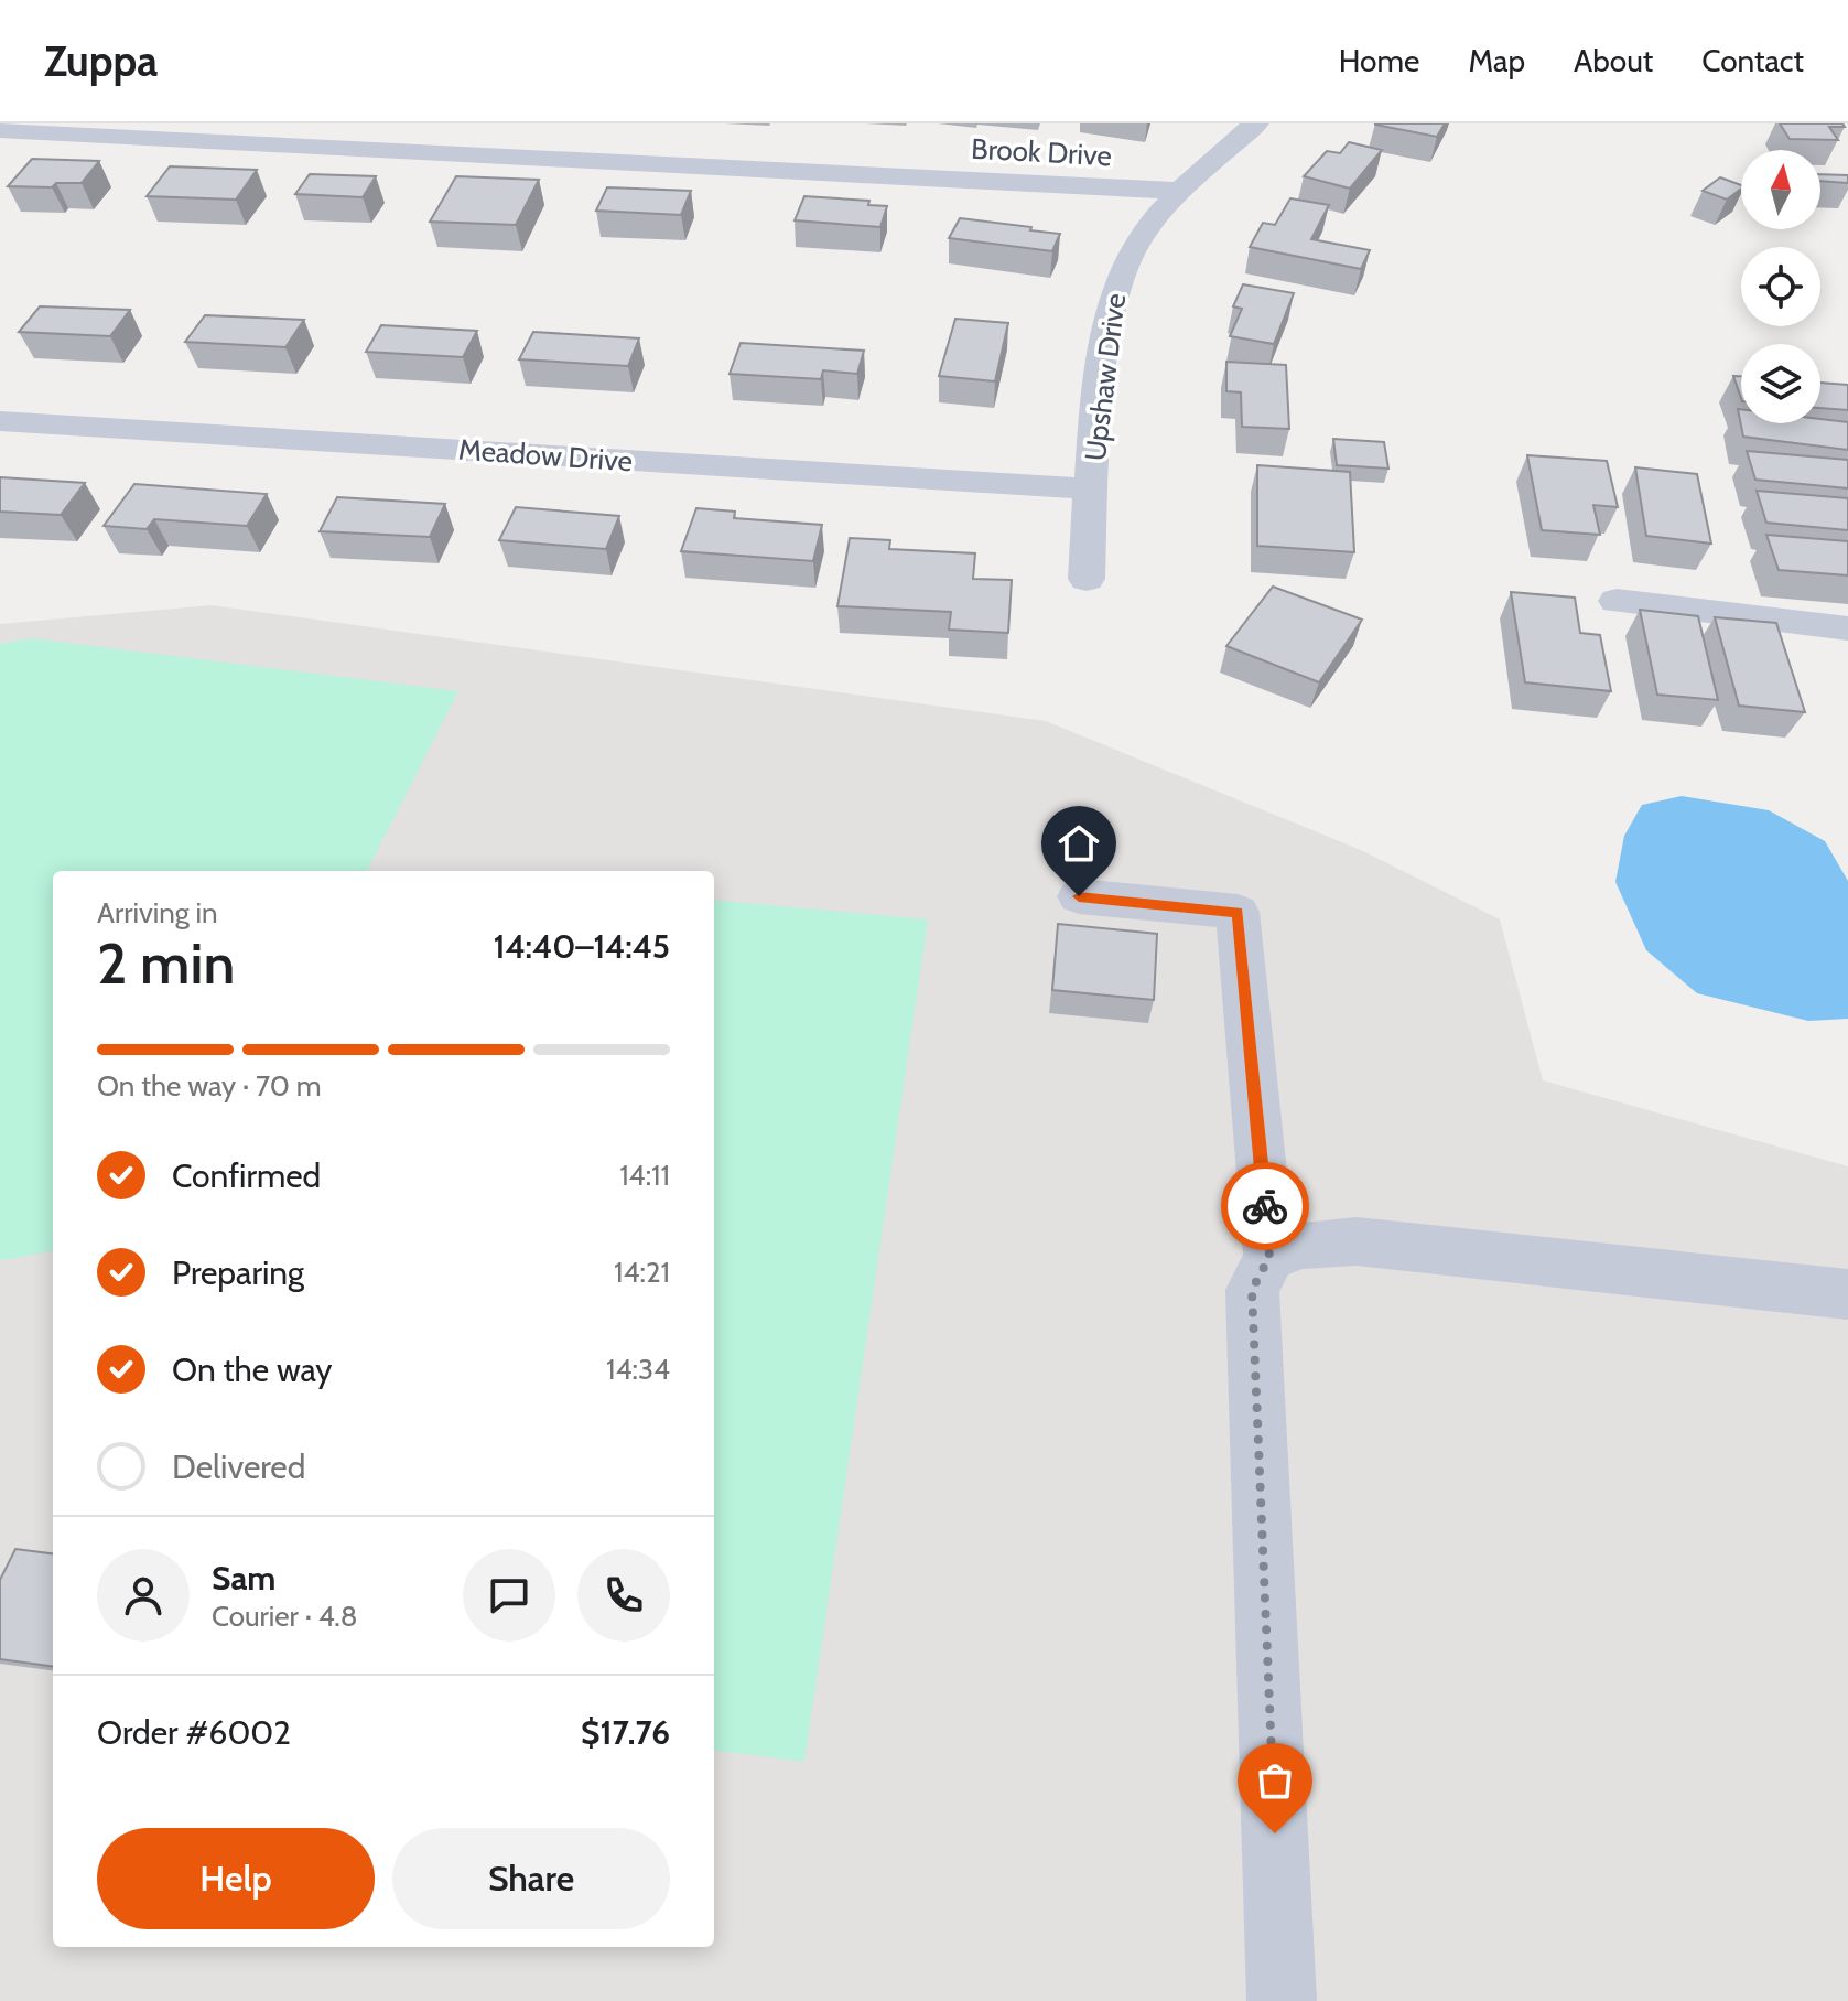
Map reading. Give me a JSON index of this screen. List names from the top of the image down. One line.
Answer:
{"streets":{"street":["Brook Drive","Upshaw Drive","Meadow Drive"]},"crossings":[["Brook Drive","Upshaw Drive"],["Upshaw Drive","Meadow Drive"]],"north":"top","page":{"header":"Zuppa","nav":["Home","Map","About","Contact"],"heading":["2 min","Arriving in","14:40–14:45"],"panel":["Sam","Courier · 4.8","Order #6002","$17.76"],"bar":"On the way · 70 m","list":[["Confirmed","14:11"],["Preparing","14:21"],["On the way","14:34"],"Delivered"],"buttons":["Help","Share"]}}
